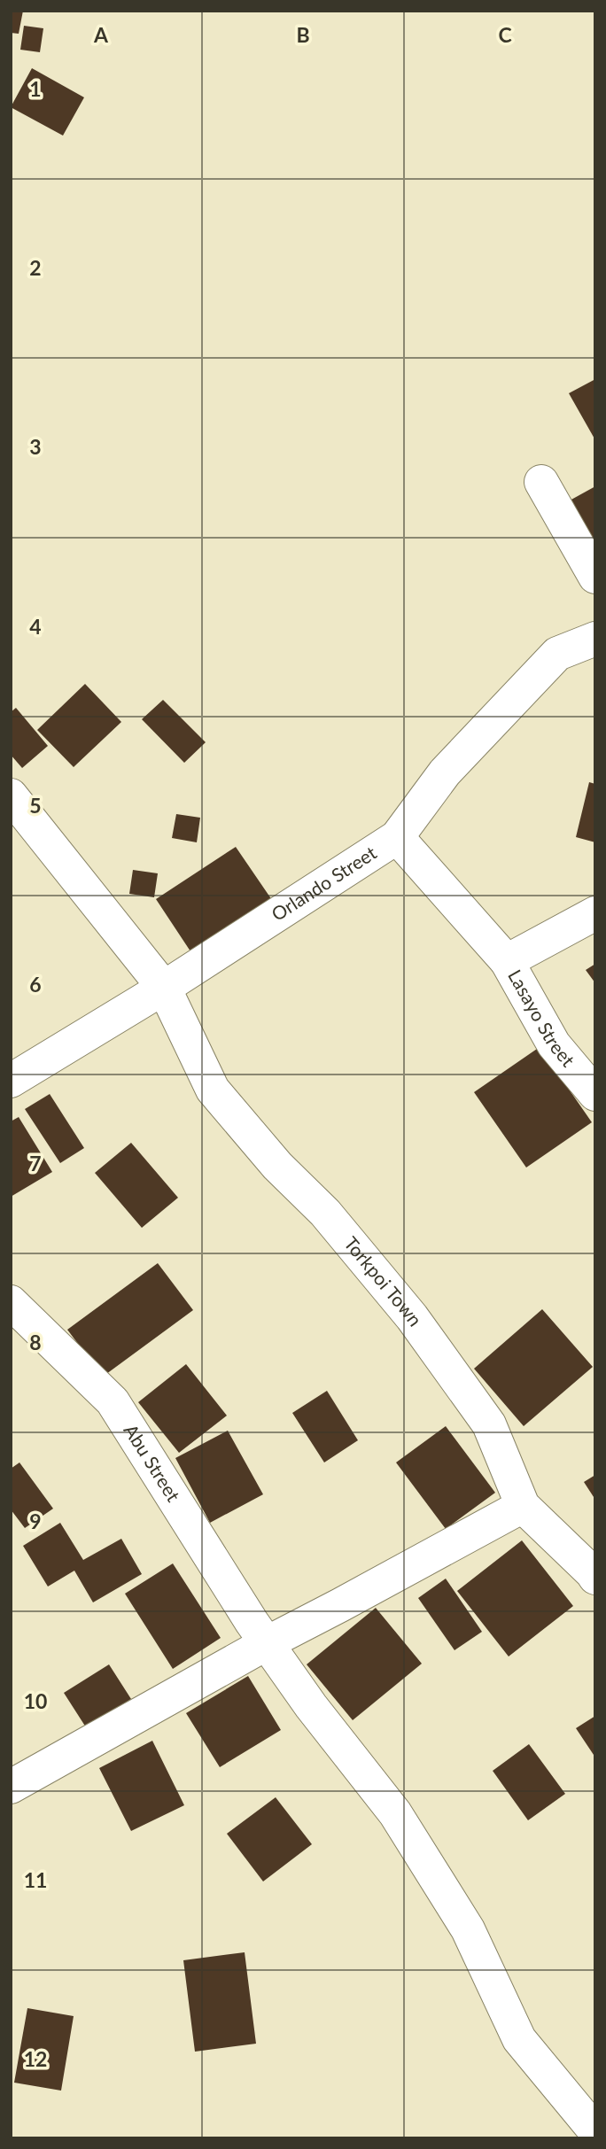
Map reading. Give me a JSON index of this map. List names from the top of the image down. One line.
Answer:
{"streets":{"street":["Orlando Street","Lasayo Street","Torkpoi Town","Abu Street"]},"crossings":[["Orlando Street","Torkpoi Town"]],"grid":{"columns":["A","B","C"],"rows":["1","2","3","4","5","6","7","8","9","10","11","12"]}}
